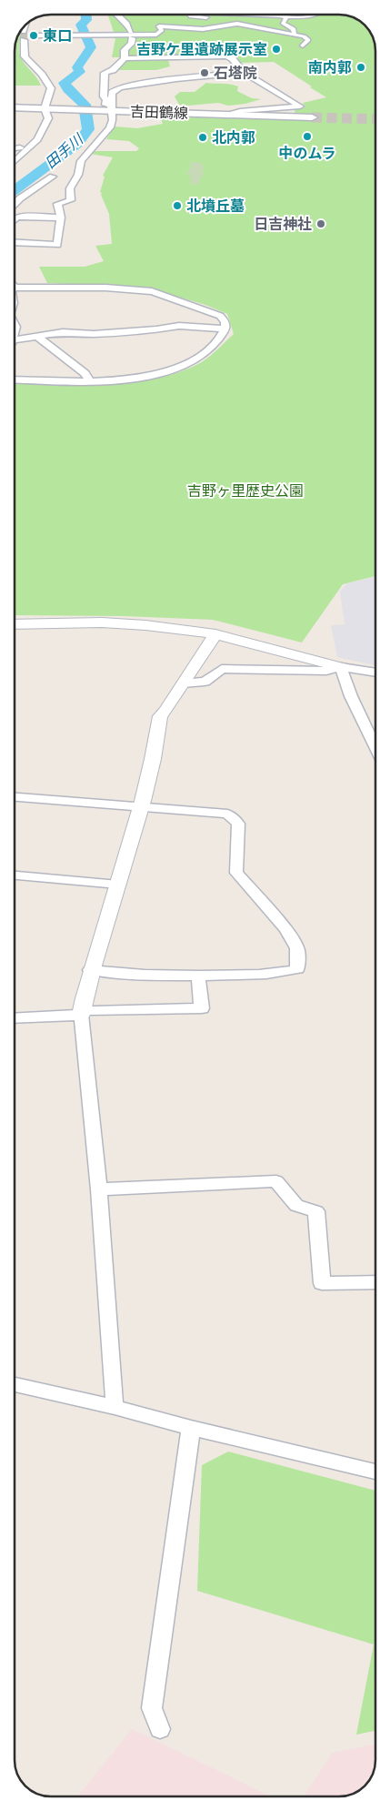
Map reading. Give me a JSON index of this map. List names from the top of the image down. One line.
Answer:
{"streets":{"main road":["吉田鶴線"]},"water":["田手川"],"parks":["吉野ヶ里歴史公園"],"places":["東口","吉野ケ里遺跡展示室","南内郭","石塔院","中のムラ","北内郭","北墳丘墓","日吉神社"]}
